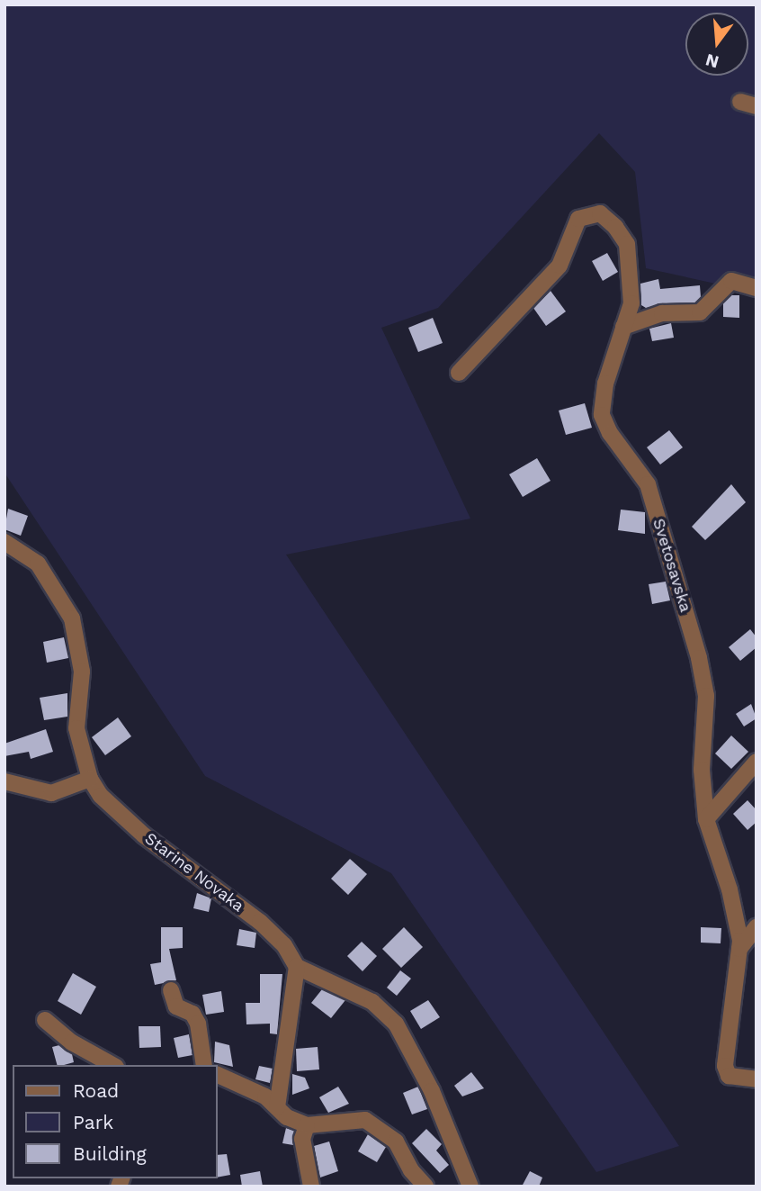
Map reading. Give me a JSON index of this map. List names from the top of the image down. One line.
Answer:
{"streets":{"street":["Svetosavska","Starine Novaka"]},"legend":["Road","Park","Building"],"north":"bottom"}
